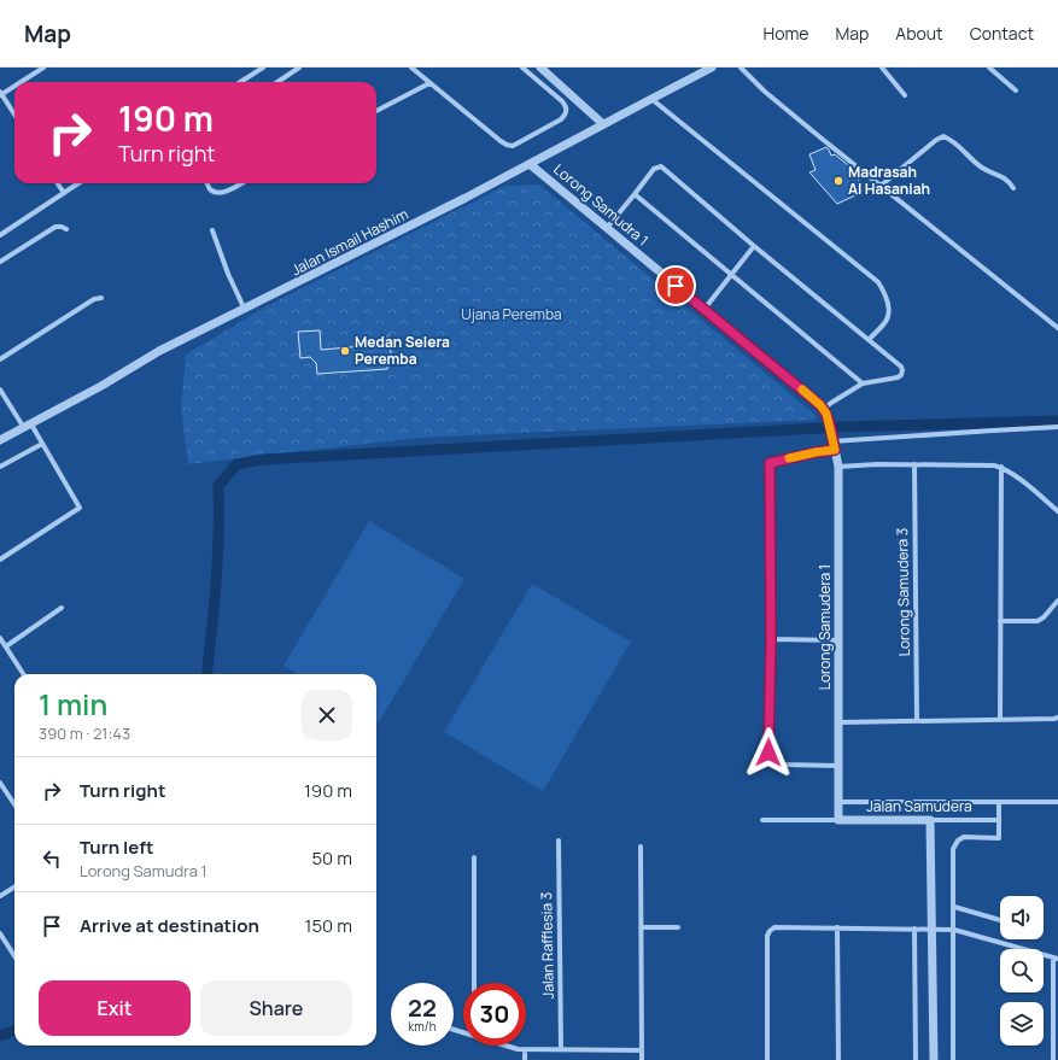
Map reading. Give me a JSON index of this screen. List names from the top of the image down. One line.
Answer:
{"streets":{"street":["Lorong Samudra 1","Jalan Ismail Hashim","Lorong Samudera 3","Lorong Samudera 1","Jalan Samudera","Jalan Rafflesia 3"]},"crossings":[["Lorong Samudra 1","Jalan Ismail Hashim"],["Lorong Samudra 1","Lorong Samudera 1"],["Lorong Samudera 1","Jalan Samudera"]],"parks":["Ujana Peremba"],"places":["Madrasah Al Hasaniah","Medan Selera Peremba"],"page":{"header":"Map","nav":["Home","Map","About","Contact"],"turn":["190 m","Turn right"],"heading":["1 min","390 m · 21:43"],"list":[{"name":"Turn right","value":"190 m"},{"name":"Turn left","note":"Lorong Samudra 1","value":"50 m"},{"name":"Arrive at destination","value":"150 m"}],"buttons":["Exit","Share"],"speed":"22 km/h","limit":"30"}}
